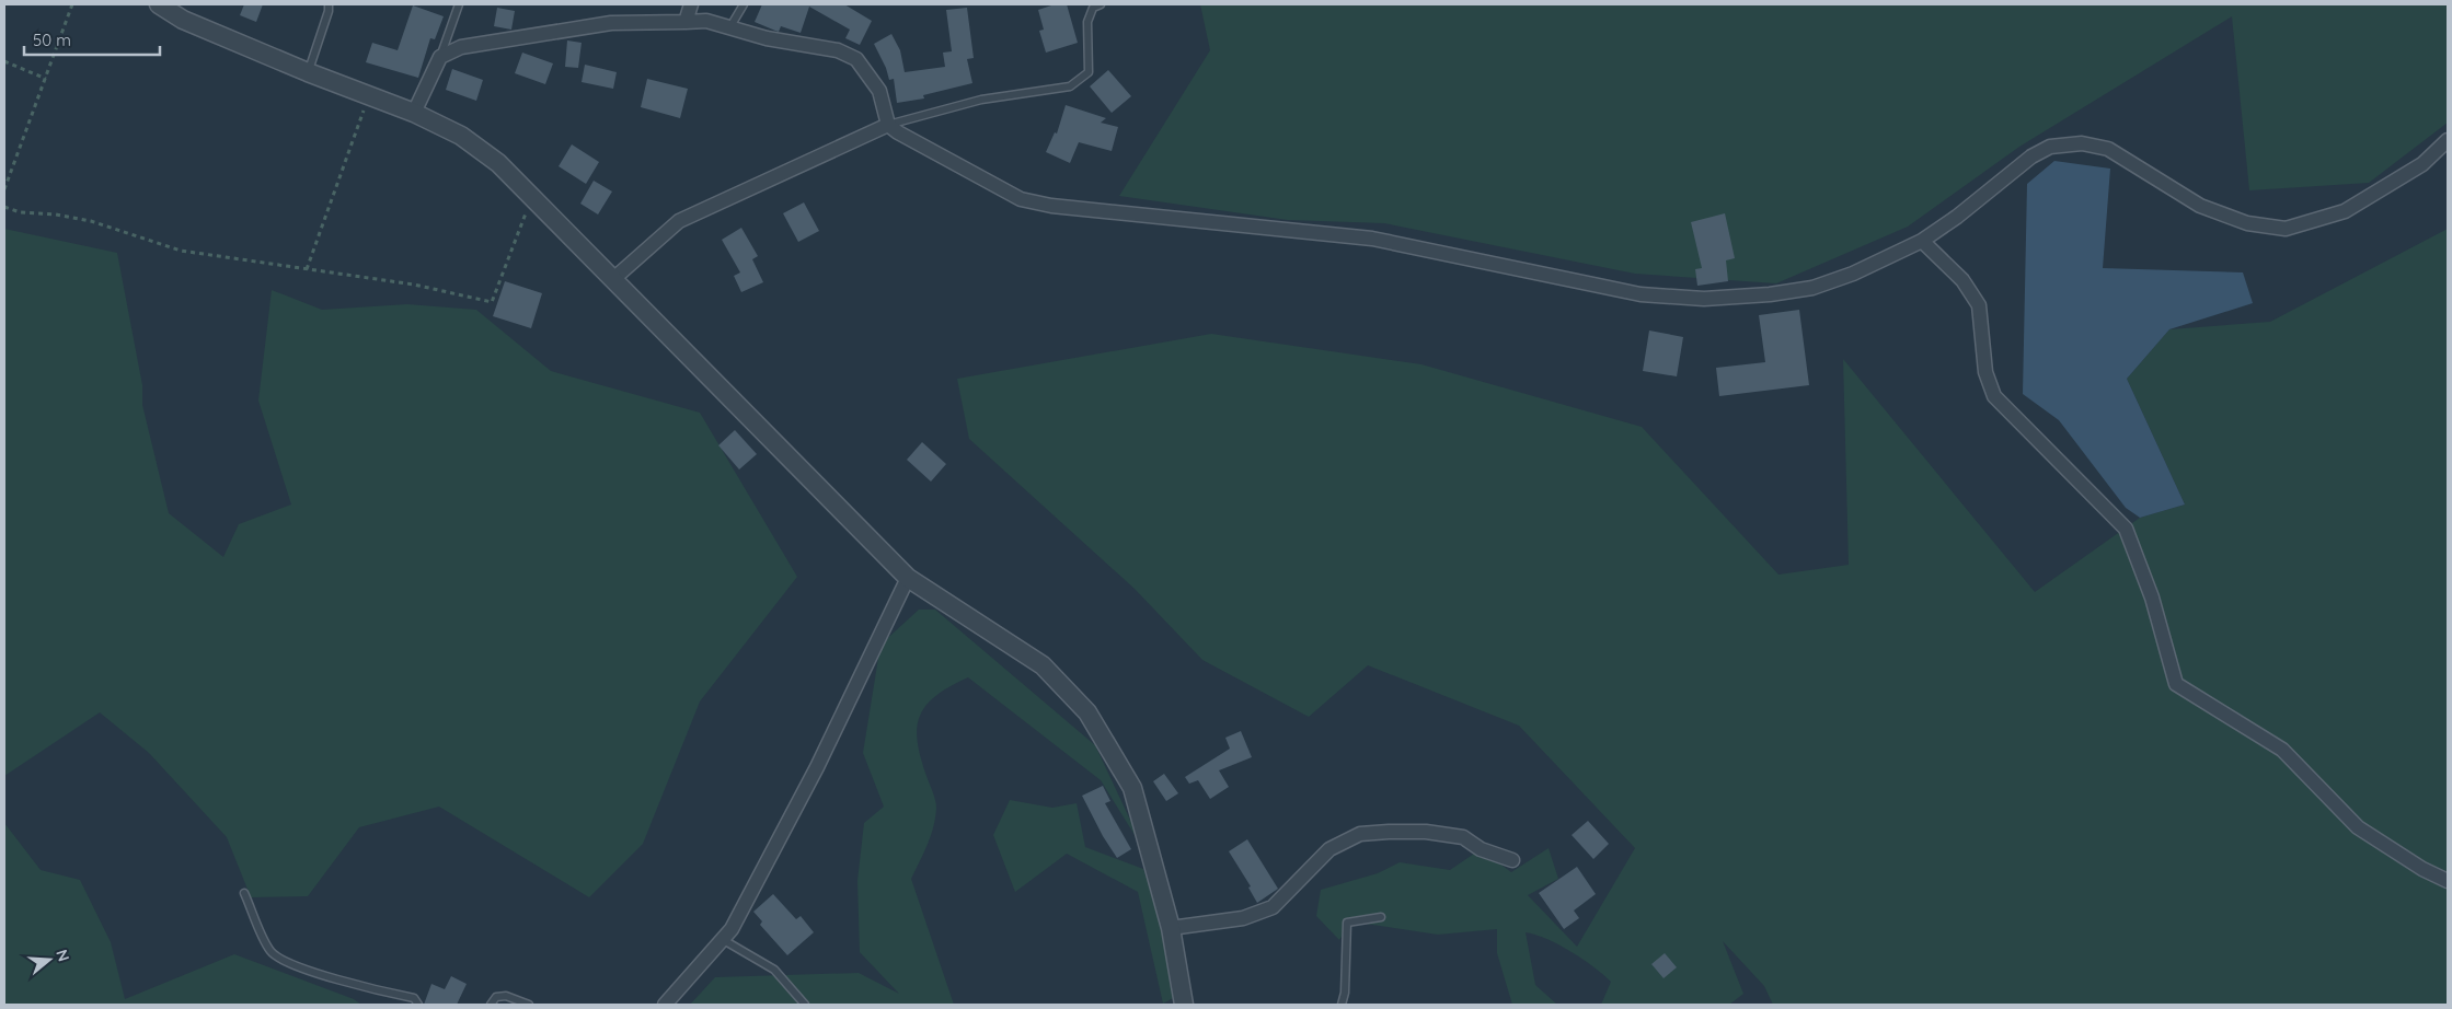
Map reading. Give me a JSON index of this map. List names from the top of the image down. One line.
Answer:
{"scale_bar":"50 m","north":"right"}
